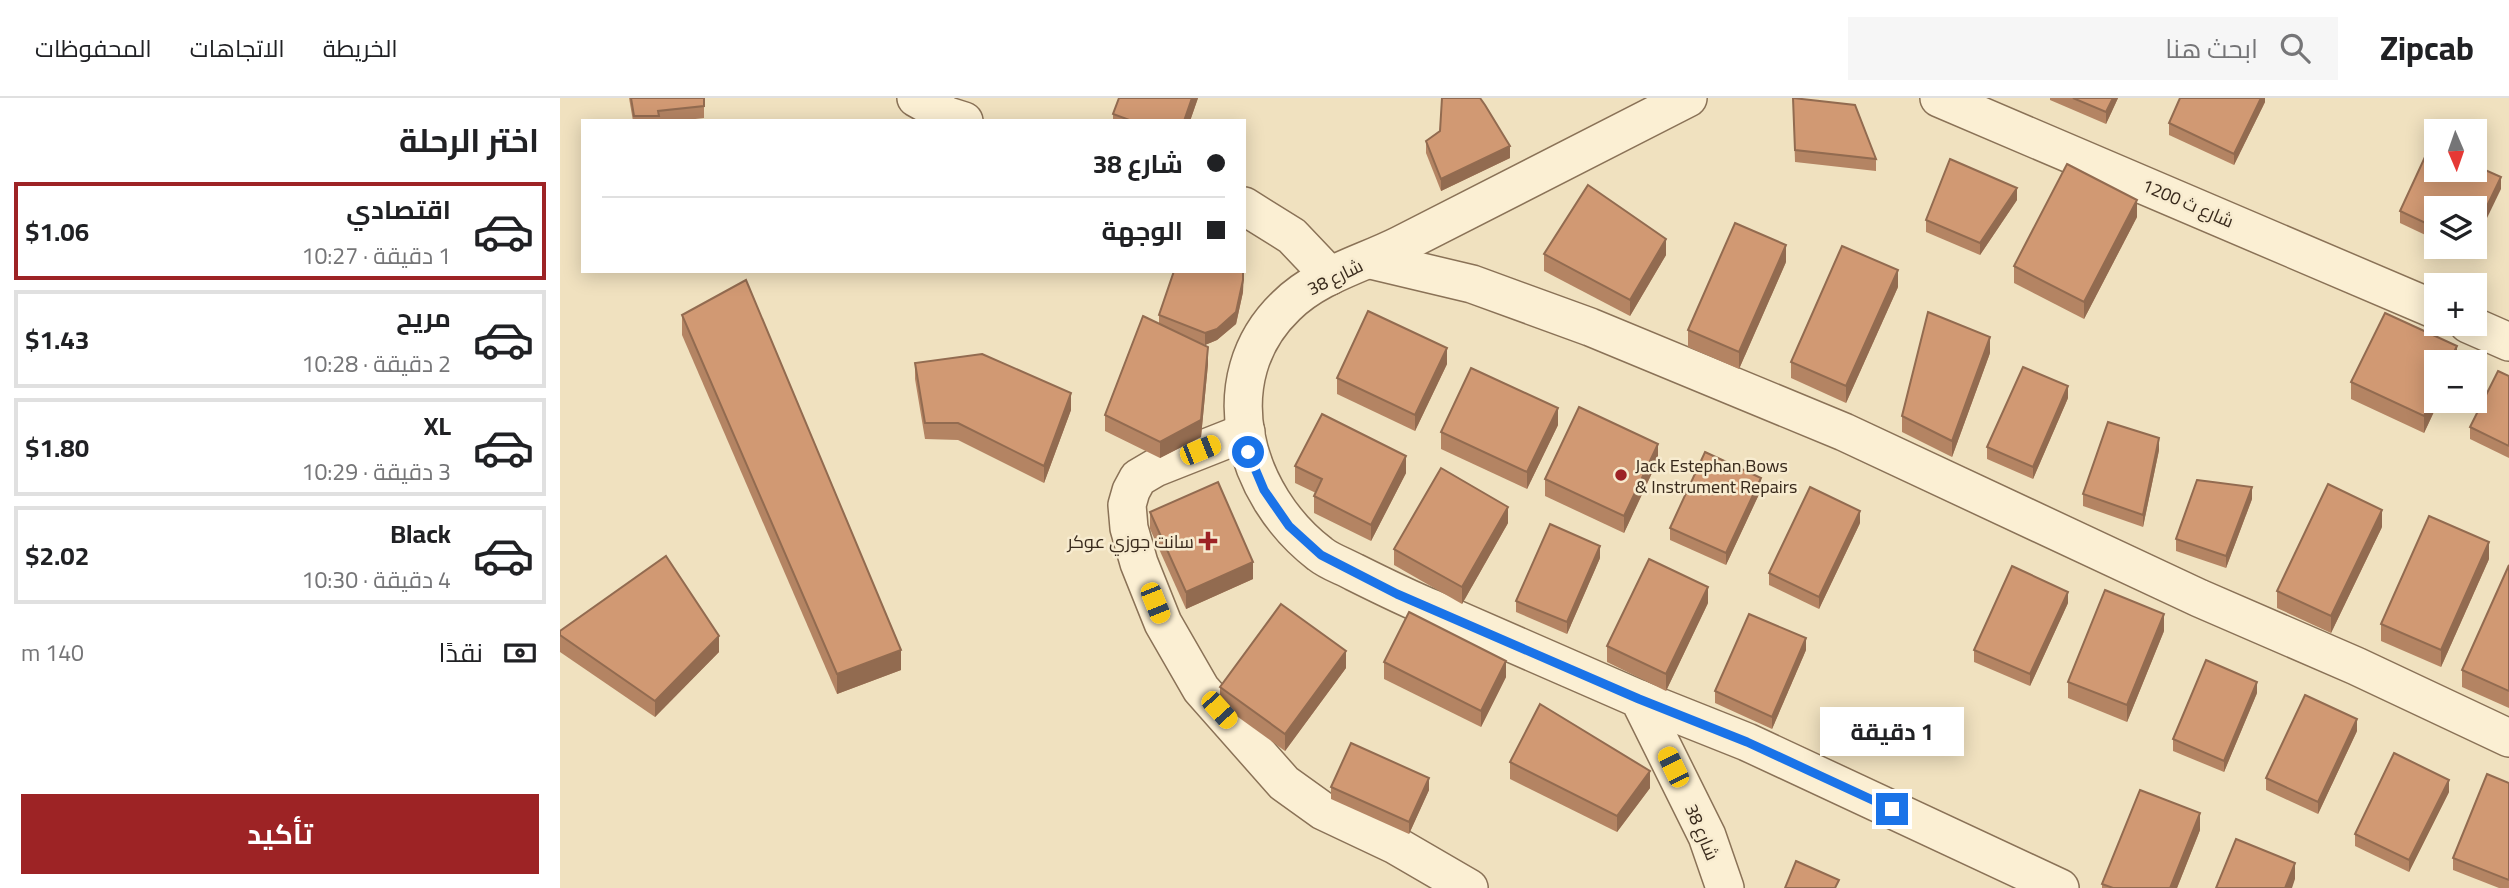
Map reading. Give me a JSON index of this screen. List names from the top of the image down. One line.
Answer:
{"streets":{"street":["شارع ث 1200","شارع 38"]},"places":{"other":["Jack Estephan Bows & Instrument Repairs"],"health":["سانت جوزي عوكر"]},"north":"bottom","page":{"header":"Zipcab","search":"ابحث هنا","nav":["الخريطة","الاتجاهات","المحفوظات"],"heading":"اختر الرحلة","map_buttons":["+","−"],"banner":["شارع 38","الوجهة"],"list":[{"name":"اقتصادي","note":"1 دقيقة · 10:27","value":"$1.06"},{"name":"مريح","note":"2 دقيقة · 10:28","value":"$1.43"},{"name":"XL","note":"3 دقيقة · 10:29","value":"$1.80"},{"name":"Black","note":"4 دقيقة · 10:30","value":"$2.02"}],"pay":["نقدًا","140 m"],"bubble":"1 دقيقة","buttons":"تأكيد"}}
